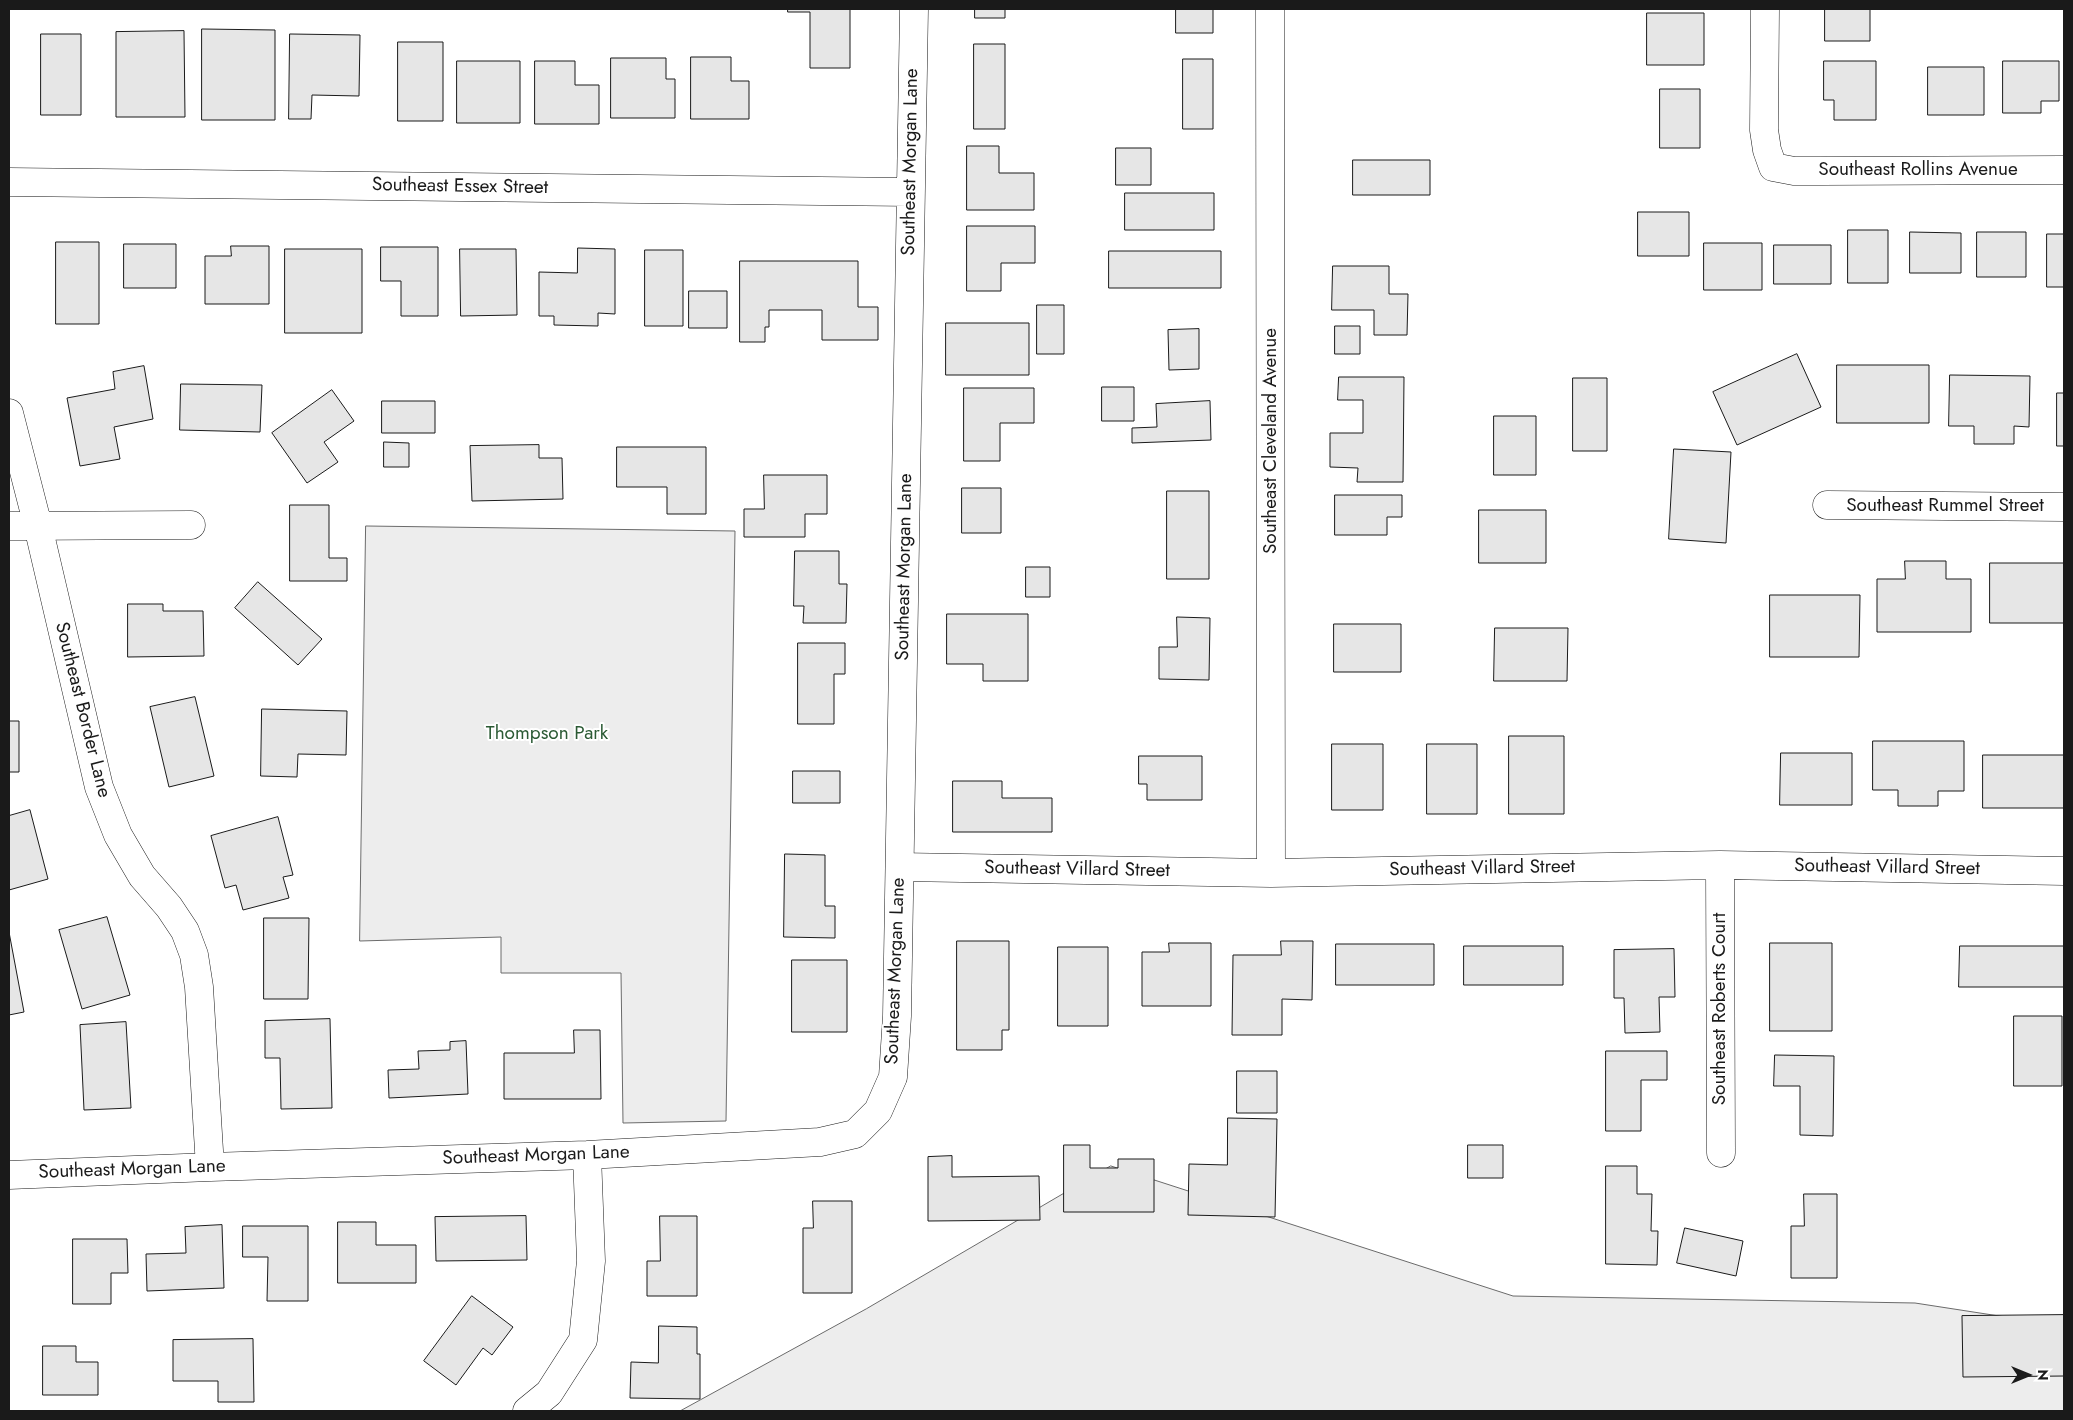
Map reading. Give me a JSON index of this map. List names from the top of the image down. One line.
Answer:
{"streets":{"street":["Southeast Morgan Lane","Southeast Rollins Avenue","Southeast Essex Street","Southeast Cleveland Avenue","Southeast Rummel Street","Southeast Border Lane","Southeast Villard Street","Southeast Roberts Court"]},"crossings":[["Southeast Morgan Lane","Southeast Essex Street"],["Southeast Morgan Lane","Southeast Border Lane"],["Southeast Morgan Lane","Southeast Villard Street"],["Southeast Cleveland Avenue","Southeast Villard Street"],["Southeast Villard Street","Southeast Roberts Court"]],"parks":["Thompson Park"],"north":"right"}
